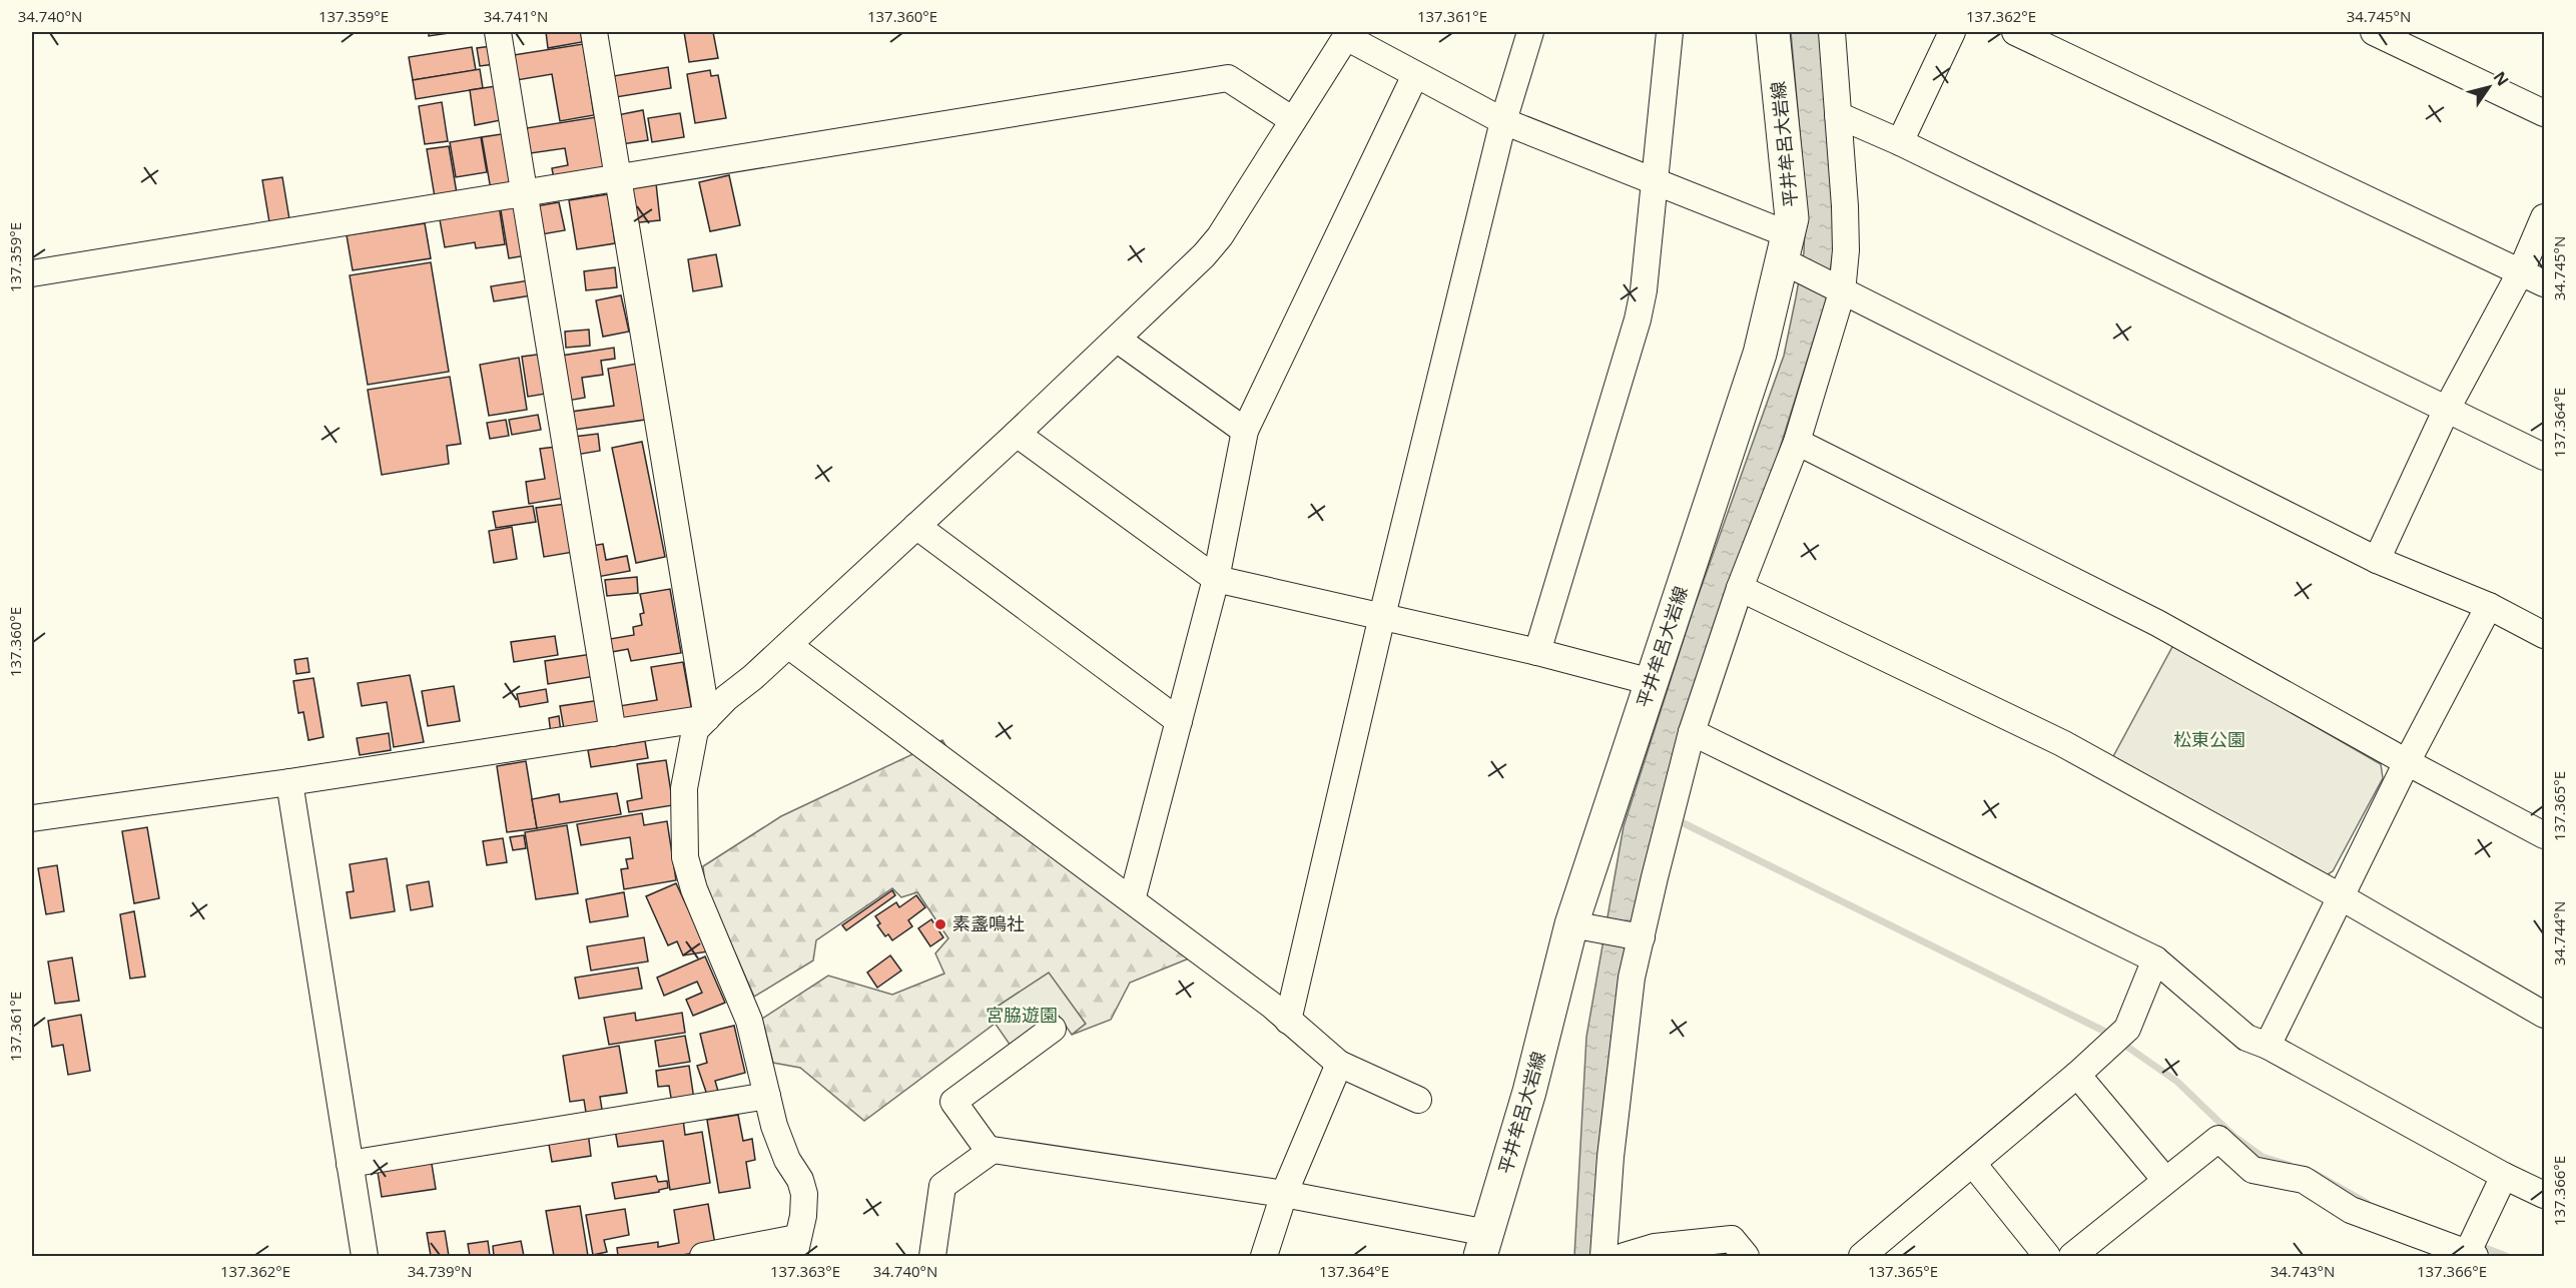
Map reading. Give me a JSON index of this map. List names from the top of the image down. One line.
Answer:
{"streets":{"main road":["平井牟呂大岩線"]},"parks":["松東公園","宮脇遊園"],"places":["素盞鳴社"],"north":"top right","coordinates":["34.740°N","137.359°E","34.741°N","137.360°E","137.361°E","137.362°E","34.745°N","137.364°E","137.365°E","34.744°N","137.366°E","34.739°N","137.363°E","34.743°N"]}
